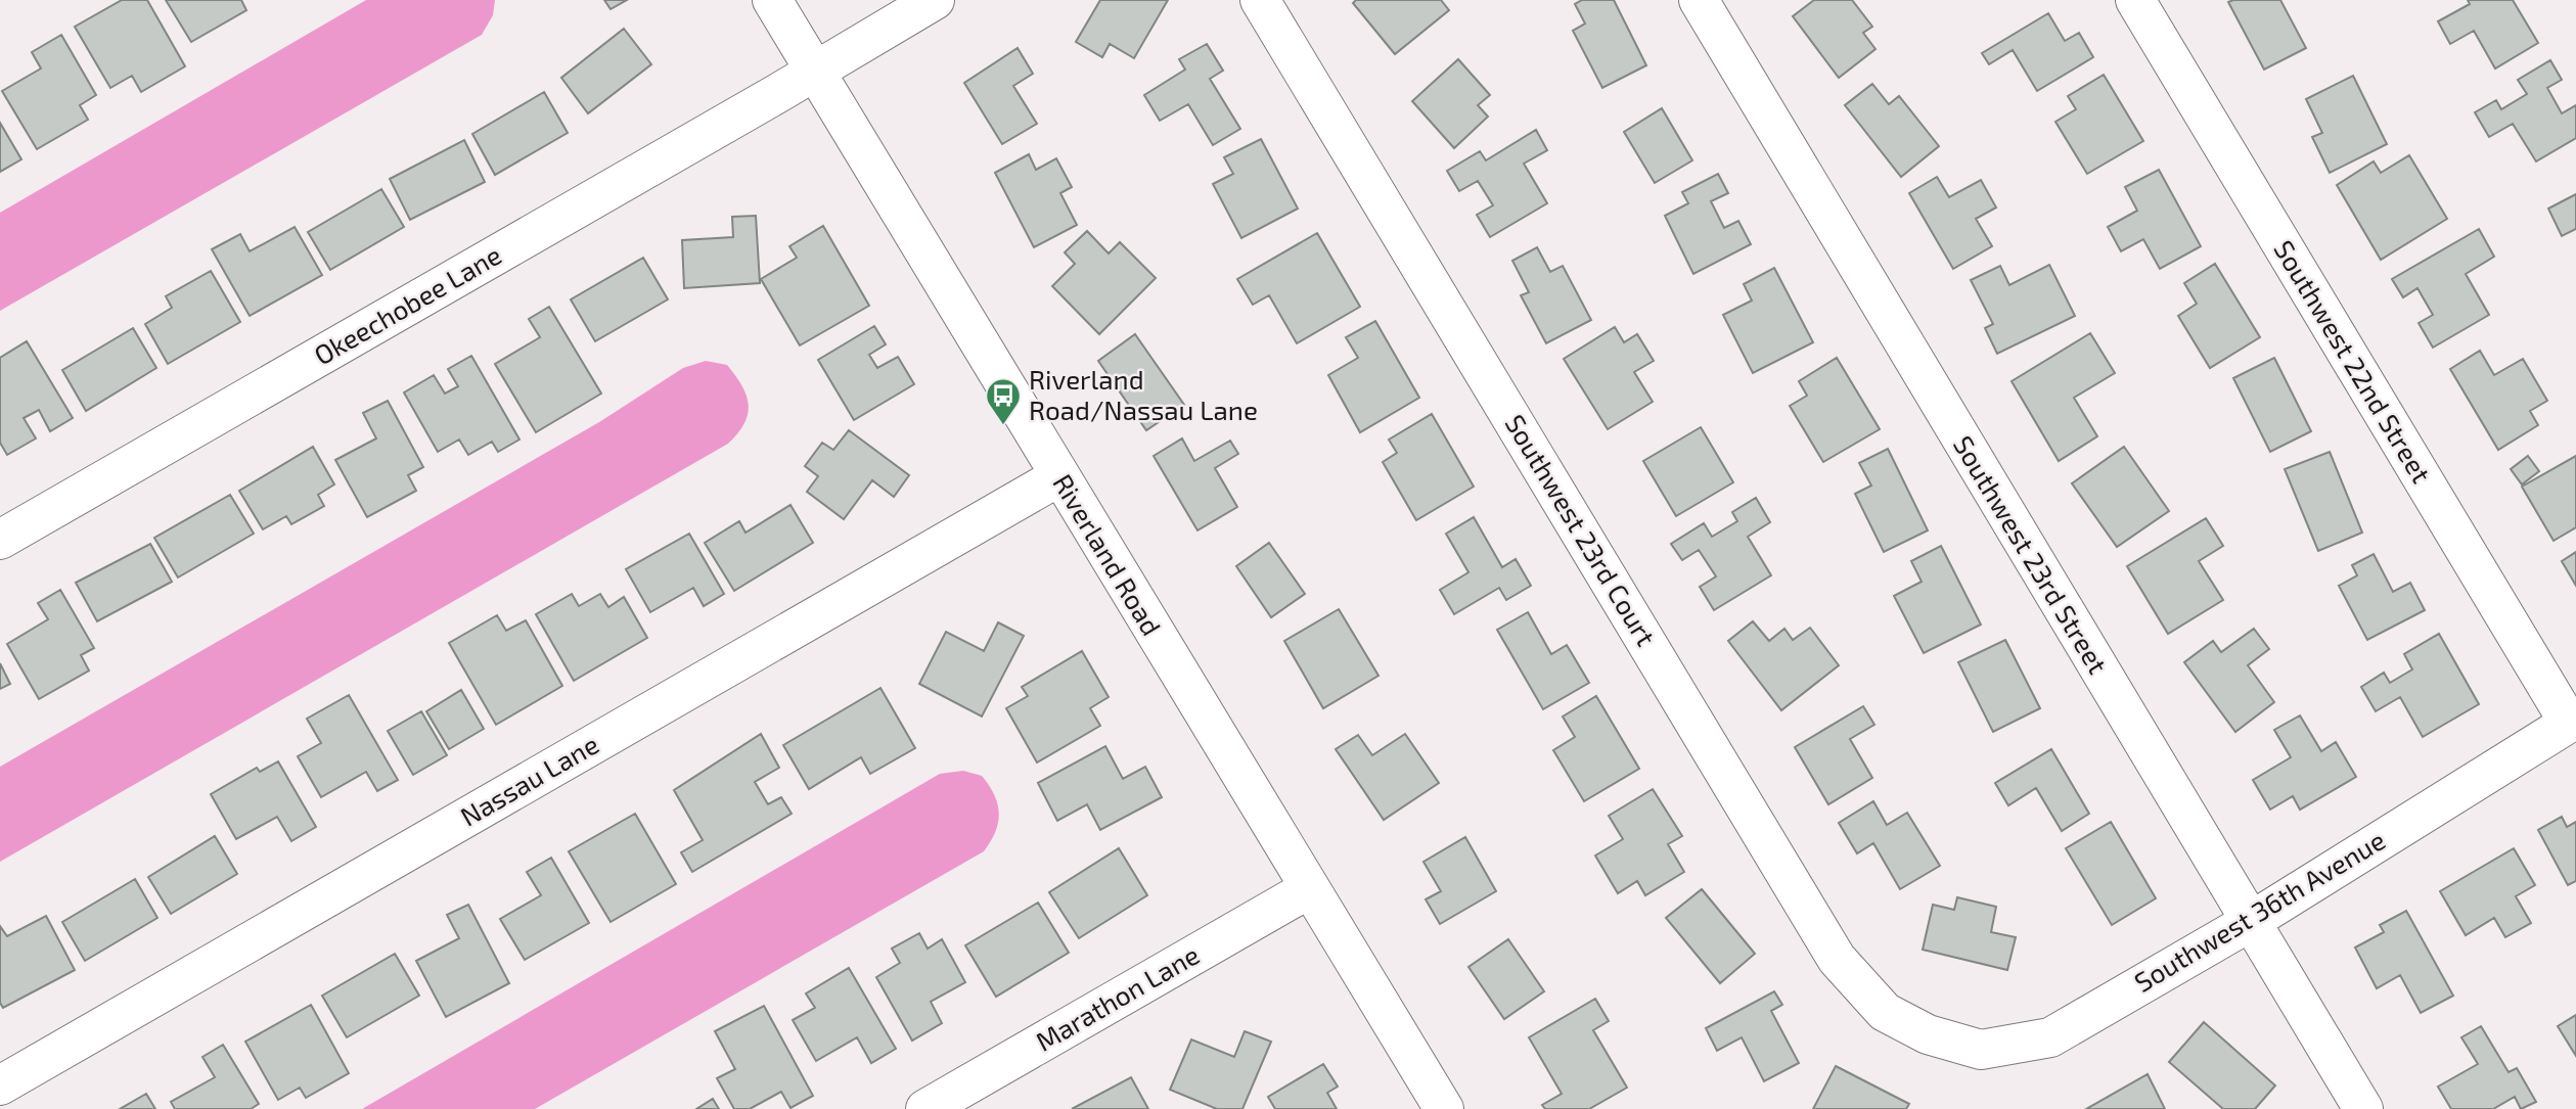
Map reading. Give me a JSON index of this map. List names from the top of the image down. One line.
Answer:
{"streets":{"street":["Okeechobee Lane","Southwest 22nd Street","Southwest 23rd Court","Riverland Road","Southwest 23rd Street","Nassau Lane","Southwest 36th Avenue","Marathon Lane"]},"crossings":[["Okeechobee Lane","Riverland Road"],["Southwest 22nd Street","Southwest 36th Avenue"],["Southwest 23rd Court","Southwest 36th Avenue"],["Riverland Road","Nassau Lane"],["Riverland Road","Marathon Lane"],["Southwest 23rd Street","Southwest 36th Avenue"]],"places":{"bus stop":["Riverland Road/Nassau Lane"]}}
